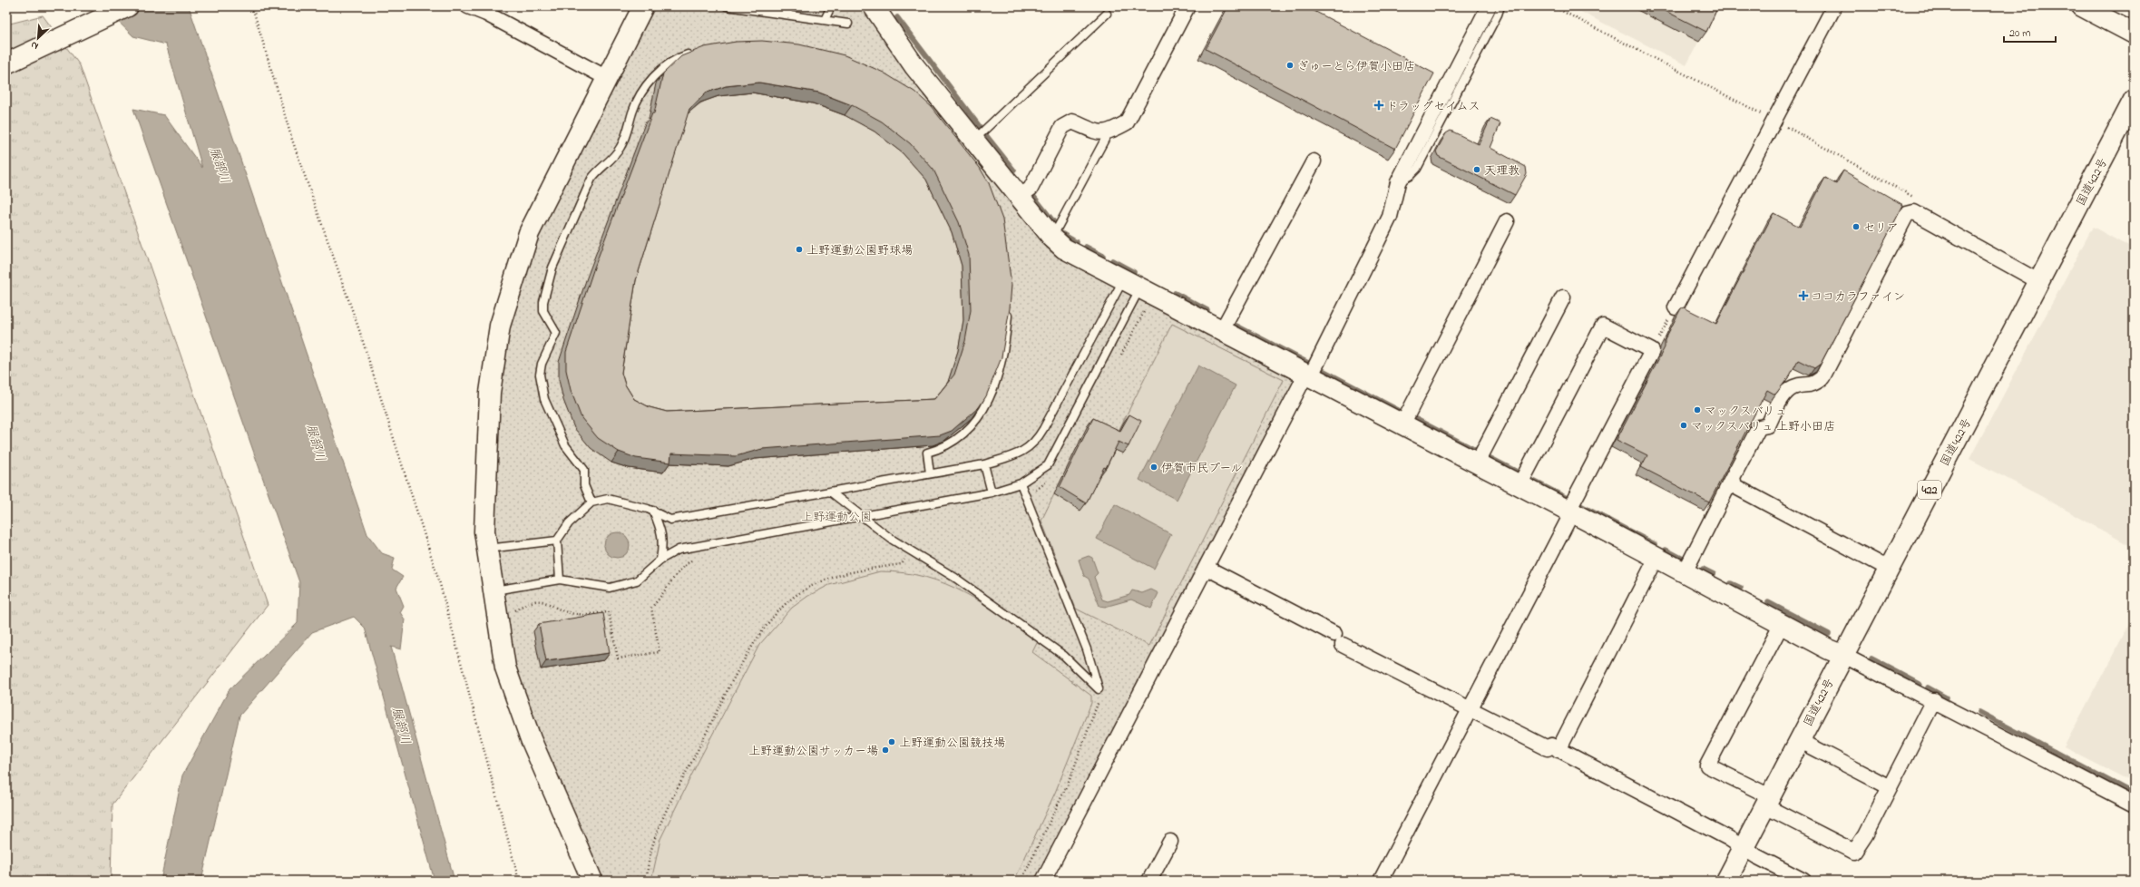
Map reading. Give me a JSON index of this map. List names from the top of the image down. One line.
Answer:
{"streets":{"main road":["国道422号","422"]},"water":["服部川"],"parks":["上野運動公園"],"places":{"other":["ぎゅーとら伊賀小田店","天理教","セリア","上野運動公園野球場","マックスバリュ","マックスバリュ 上野小田店","伊賀市民プール","上野運動公園競技場","上野運動公園サッカー場"],"health":["ドラッグセイムス","ココカラファイン"]},"scale_bar":"20 m","north":"bottom left"}
